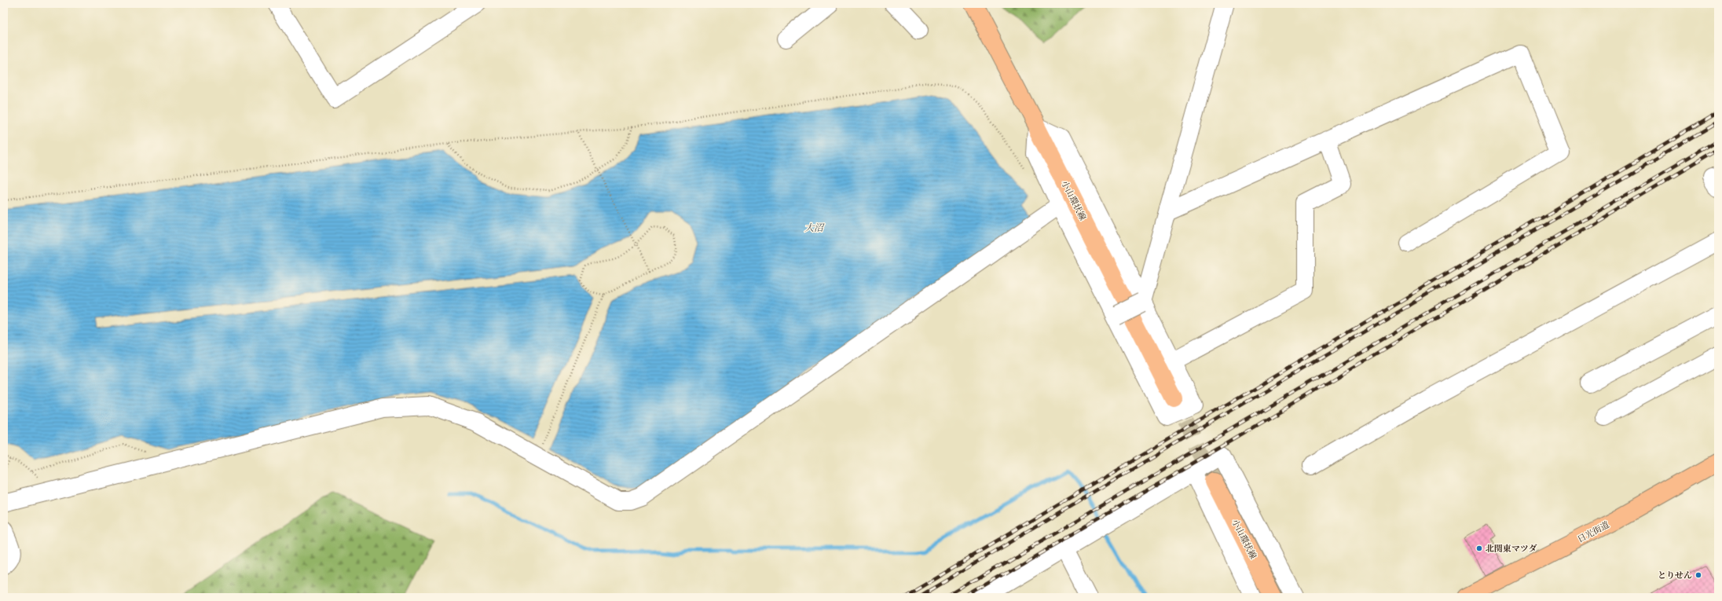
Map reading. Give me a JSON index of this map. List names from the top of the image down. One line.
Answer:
{"streets":{"main road":["小山環状線","日光街道"]},"water":["大沼"],"places":["北関東マツダ","とりせん"]}
